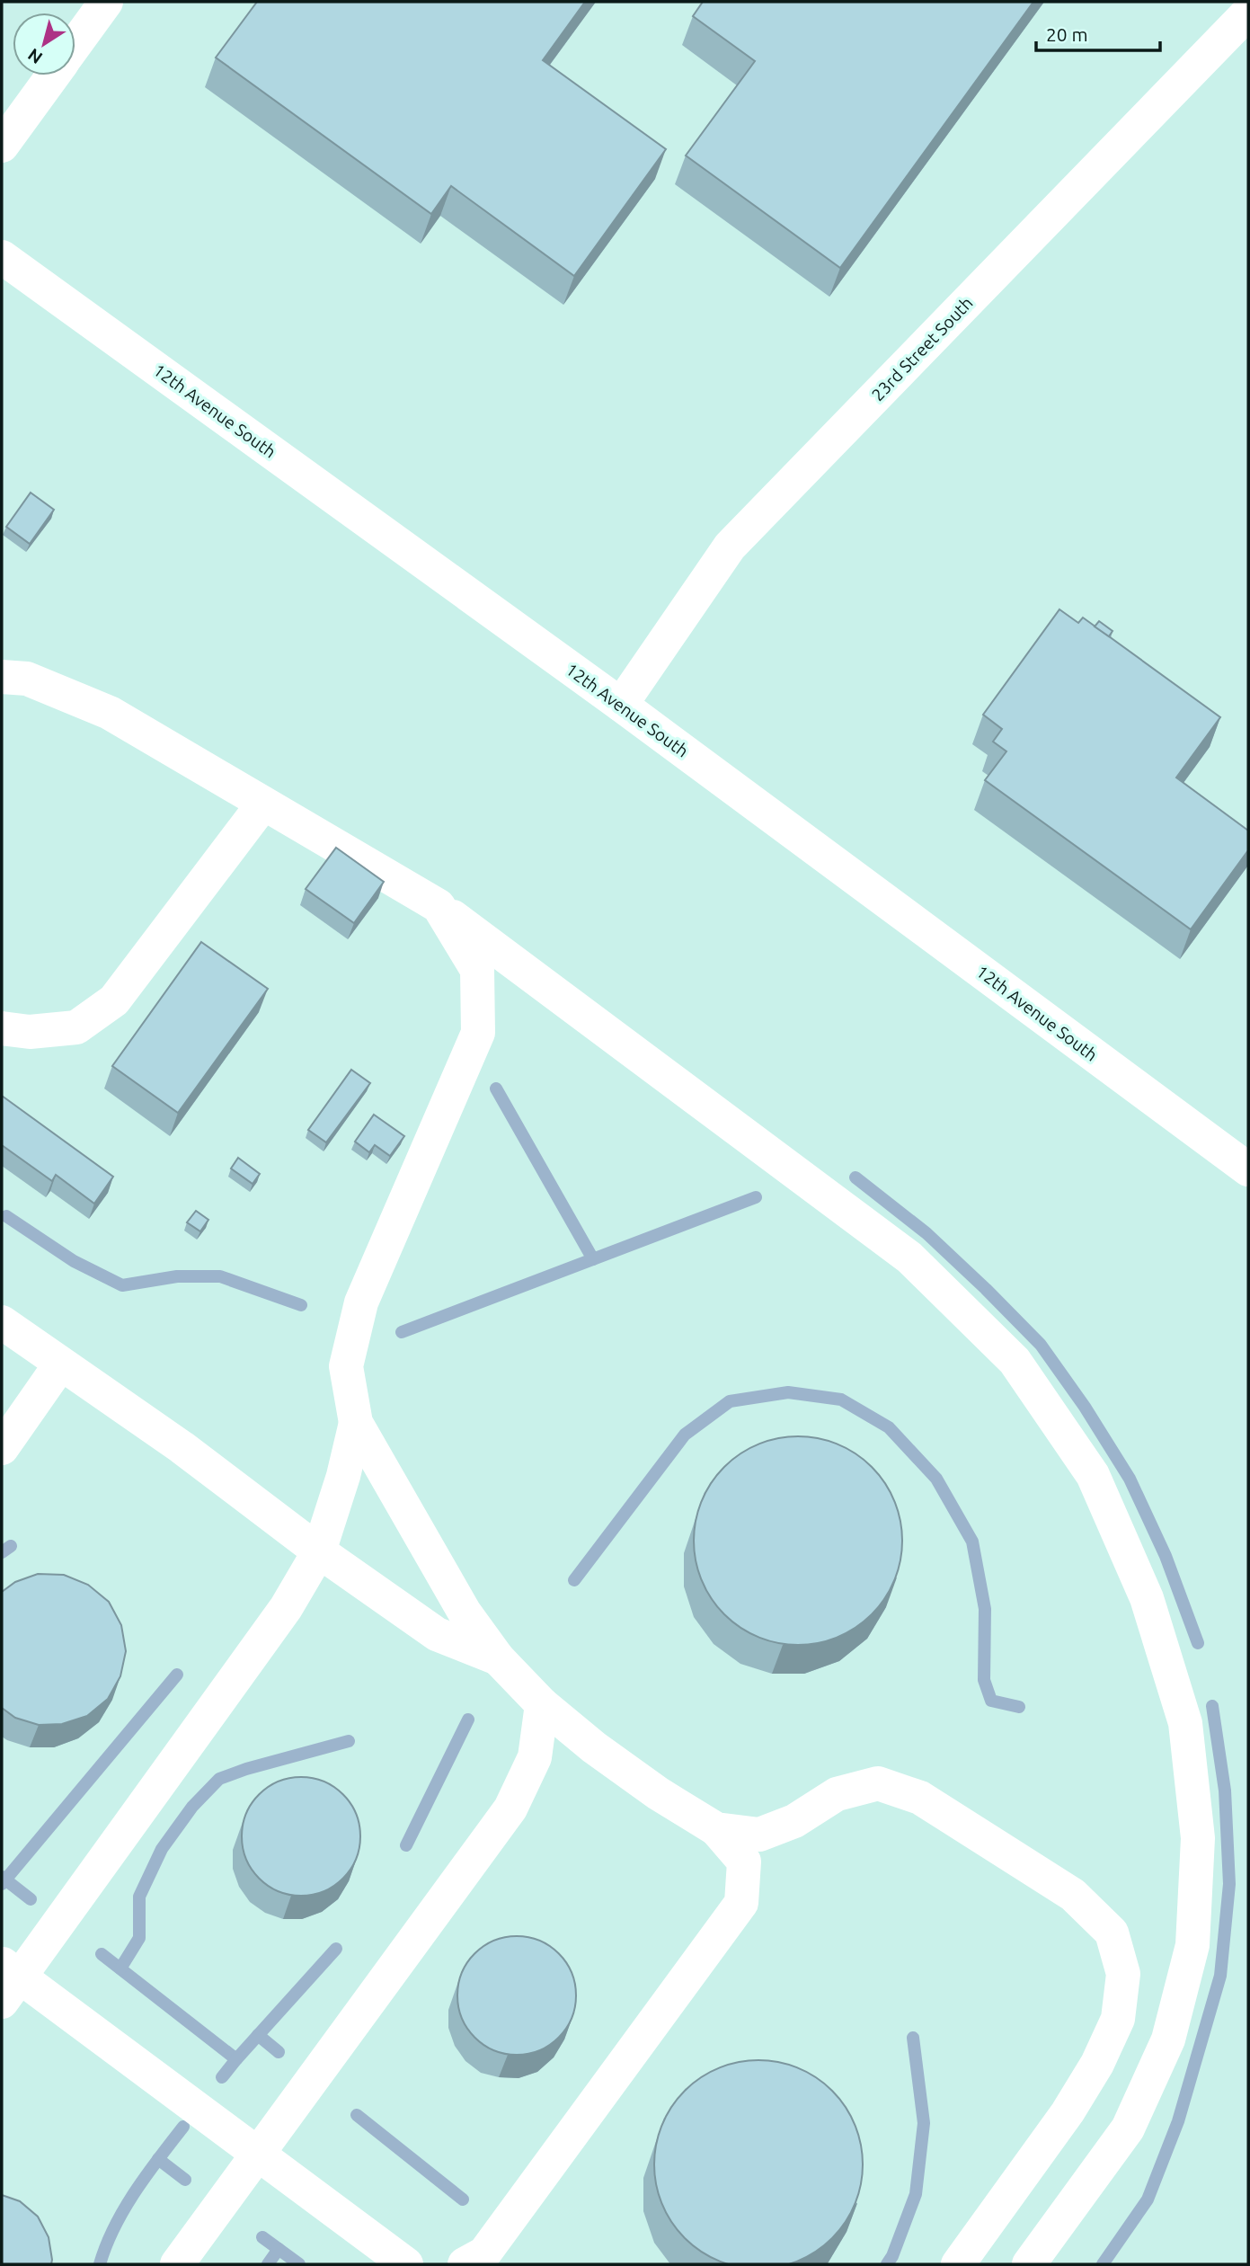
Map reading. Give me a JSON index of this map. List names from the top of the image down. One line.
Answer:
{"streets":{"street":["23rd Street South","12th Avenue South"]},"crossings":[["23rd Street South","12th Avenue South"]],"scale_bar":"20 m","north":"bottom left"}
